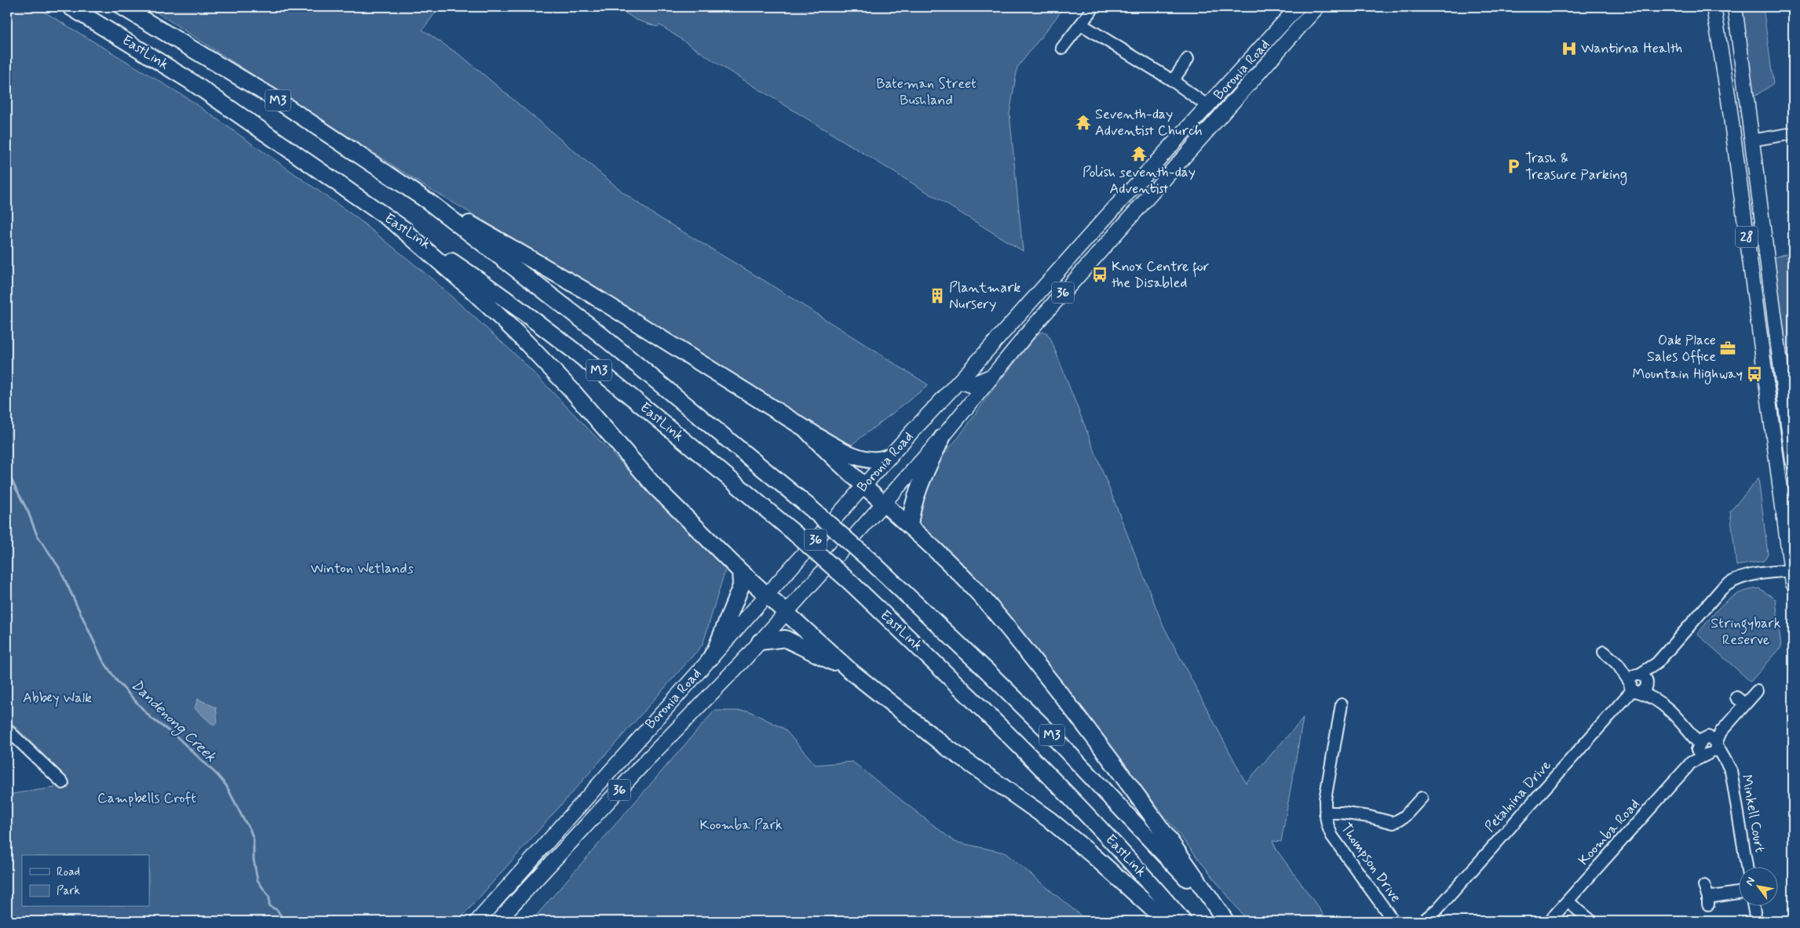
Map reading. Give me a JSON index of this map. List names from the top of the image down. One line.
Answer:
{"streets":{"highway":["EastLink","M3"],"main road":["Boronia Road","28","36"],"street":["Petalnina Drive","Minkell Court","Koomba Road","Thompson Drive"]},"crossings":[["Minkell Court","Koomba Road"]],"water":["Dandenong Creek"],"parks":["Bateman Street Bushland","Winton Wetlands","Stringybark Reserve","Abbey Walk","Campbells Croft","Koomba Park"],"places":{"hospital":["Wantirna Health"],"temple":["Seventh-day Adventist Church","Polish seventh-day Adventist"],"parking":["Trash & Treasure Parking"],"bus stop":["Knox Centre for the Disabled","Mountain Highway"],"building":["Plantmark Nursery"],"office":["Oak Place Sales Office"]},"legend":["Road","Park"],"north":"top left"}
